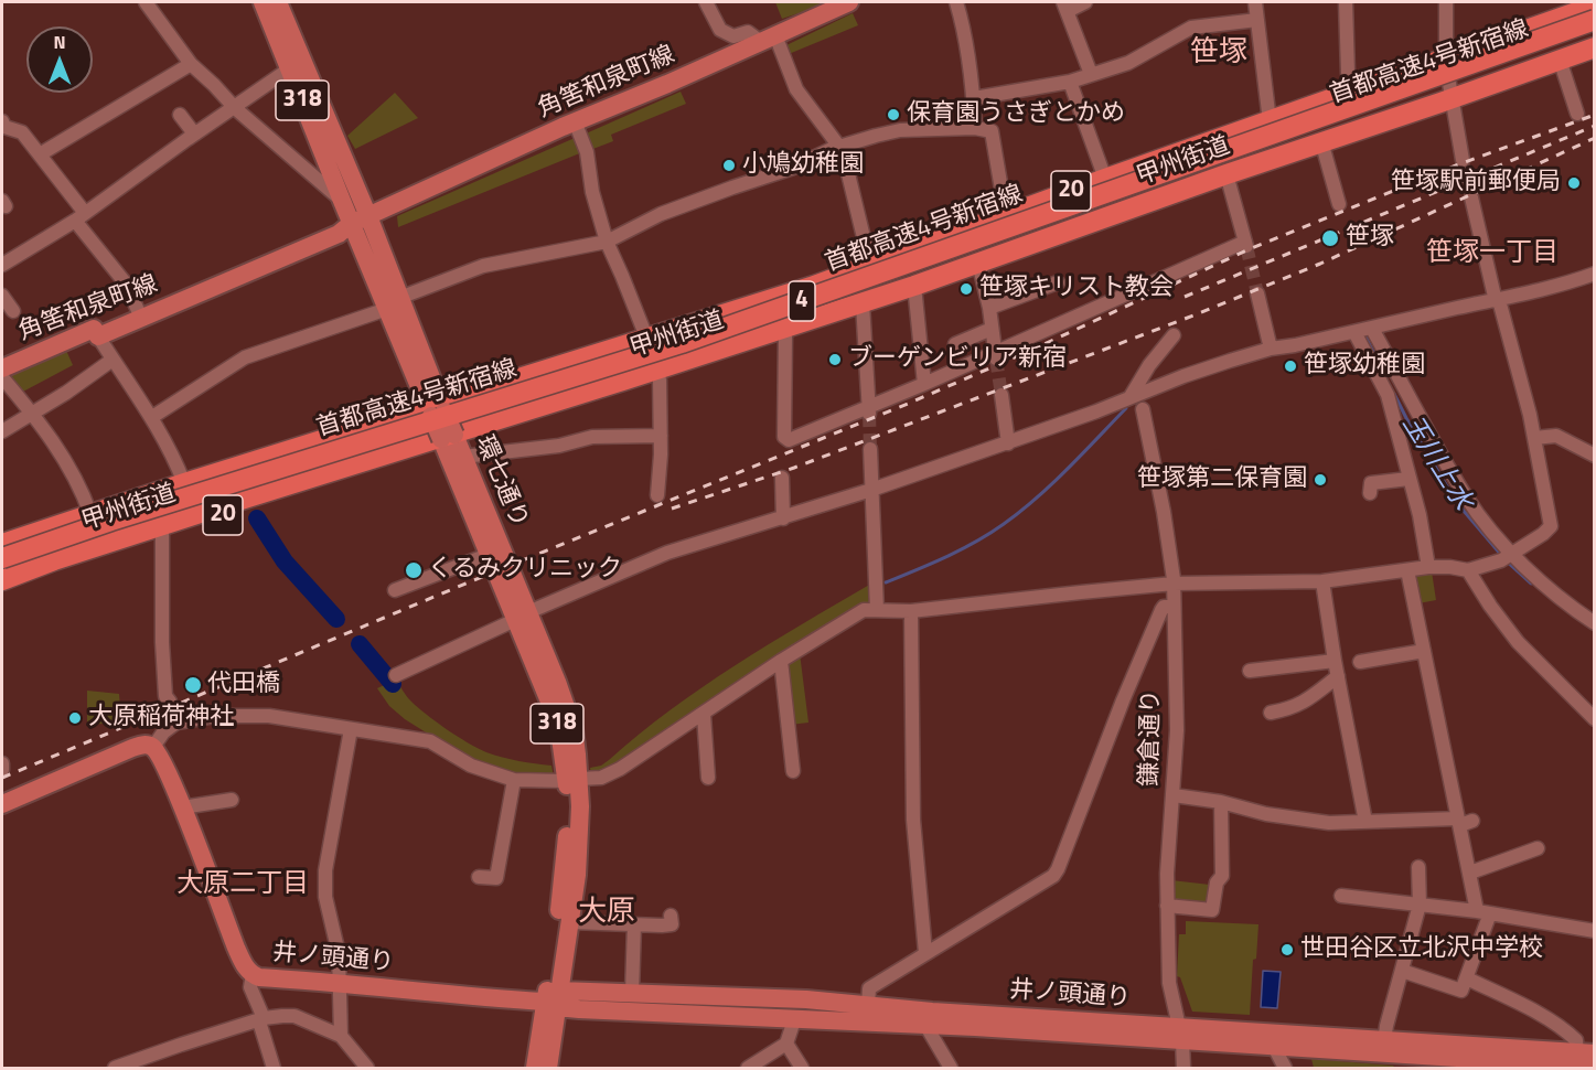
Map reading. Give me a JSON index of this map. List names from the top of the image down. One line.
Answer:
{"streets":{"highway":["首都高速4号新宿線","甲州街道","20","4"],"main road":["角筈和泉町線","318","環七通り","井ノ頭通り"],"street":["鎌倉通り"]},"crossings":[["角筈和泉町線","318"],["角筈和泉町線","環七通り"],["318","環七通り"],["甲州街道","20"],["20","環七通り"],["環七通り","井ノ頭通り"],["鎌倉通り","井ノ頭通り"]],"districts":["笹塚","笹塚一丁目","大原二丁目","大原"],"water":["玉川上水"],"places":["保育園うさぎとかめ","小鳩幼稚園","笹塚駅前郵便局","笹塚","笹塚キリスト教会","ブーゲンビリア新宿","笹塚幼稚園","笹塚第二保育園","くるみクリニック","代田橋","大原稲荷神社","世田谷区立北沢中学校"],"north":"top"}
